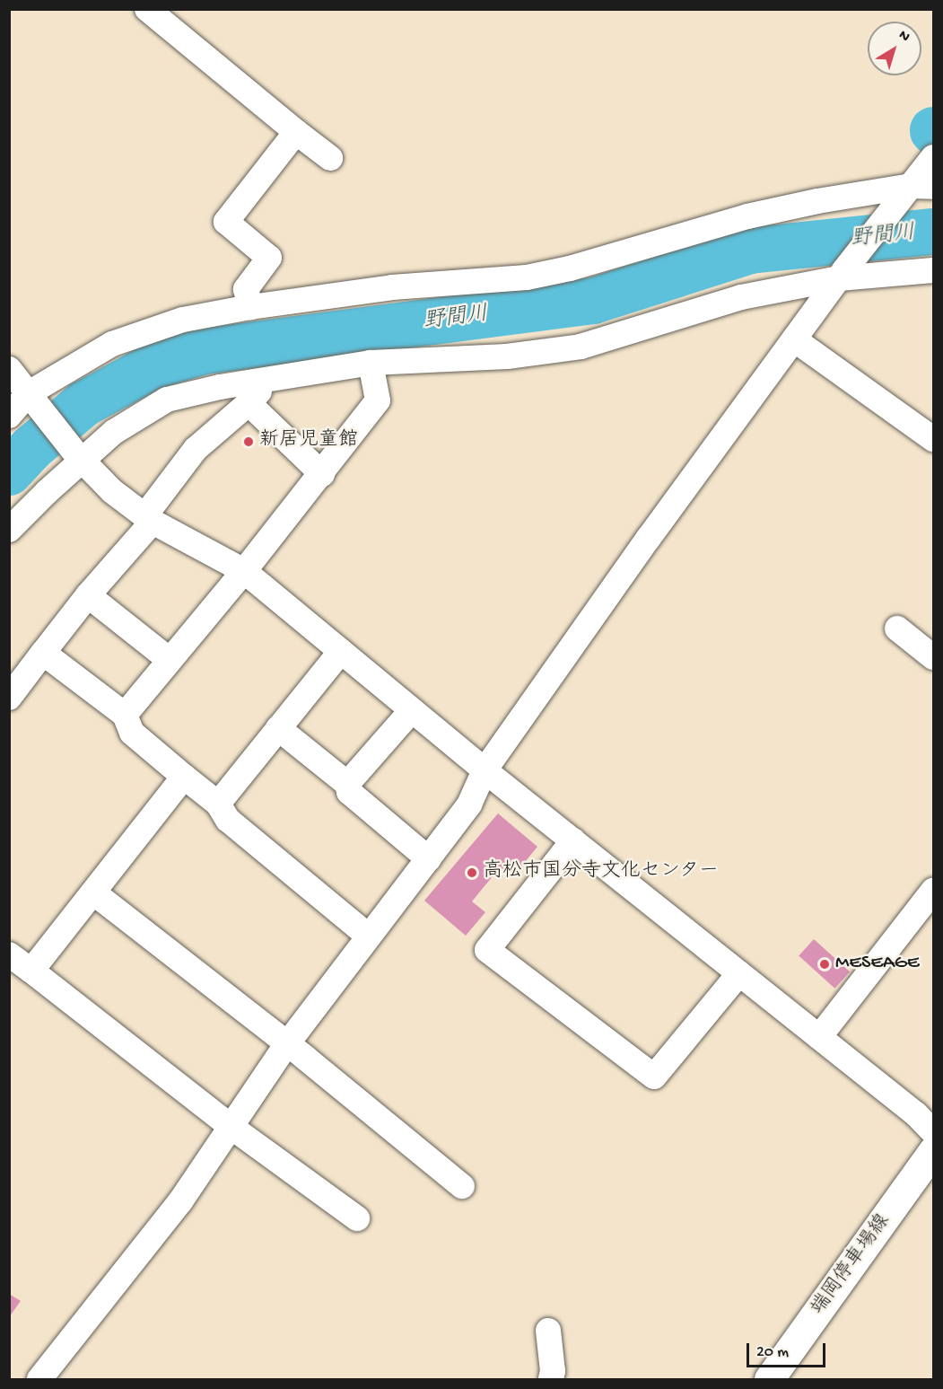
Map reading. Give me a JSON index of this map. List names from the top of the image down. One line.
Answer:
{"streets":{"main road":["端岡停車場線"]},"water":["野間川"],"places":["新居児童館","高松市国分寺文化センター","MESEAGE"],"scale_bar":"20 m","north":"top right"}
